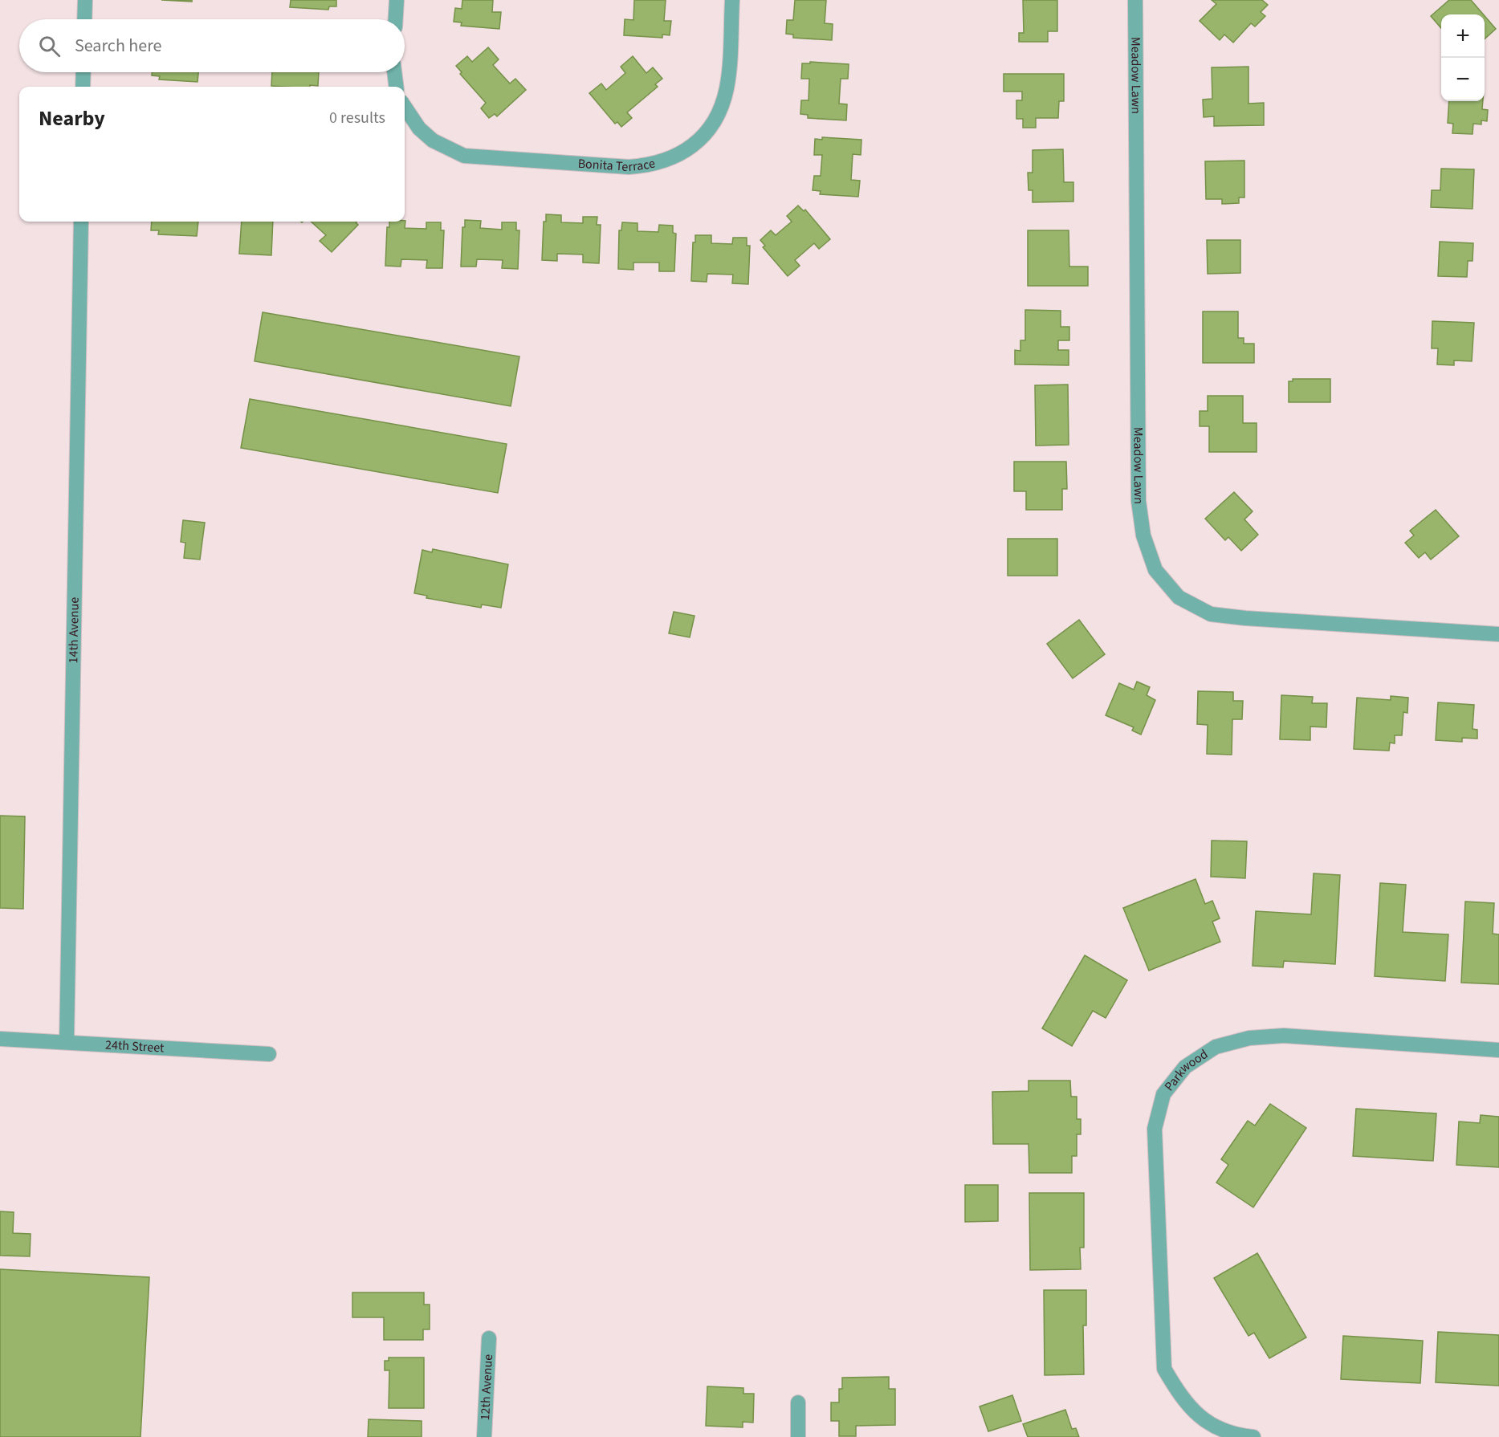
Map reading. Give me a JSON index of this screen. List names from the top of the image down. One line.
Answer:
{"streets":{"street":["Meadow Lawn","Bonita Terrace","14th Avenue","24th Street","Parkwood","12th Avenue"]},"crossings":[["14th Avenue","24th Street"]],"page":{"map_buttons":["+","−"],"search":"Search here","heading":["Nearby","0 results"]}}
